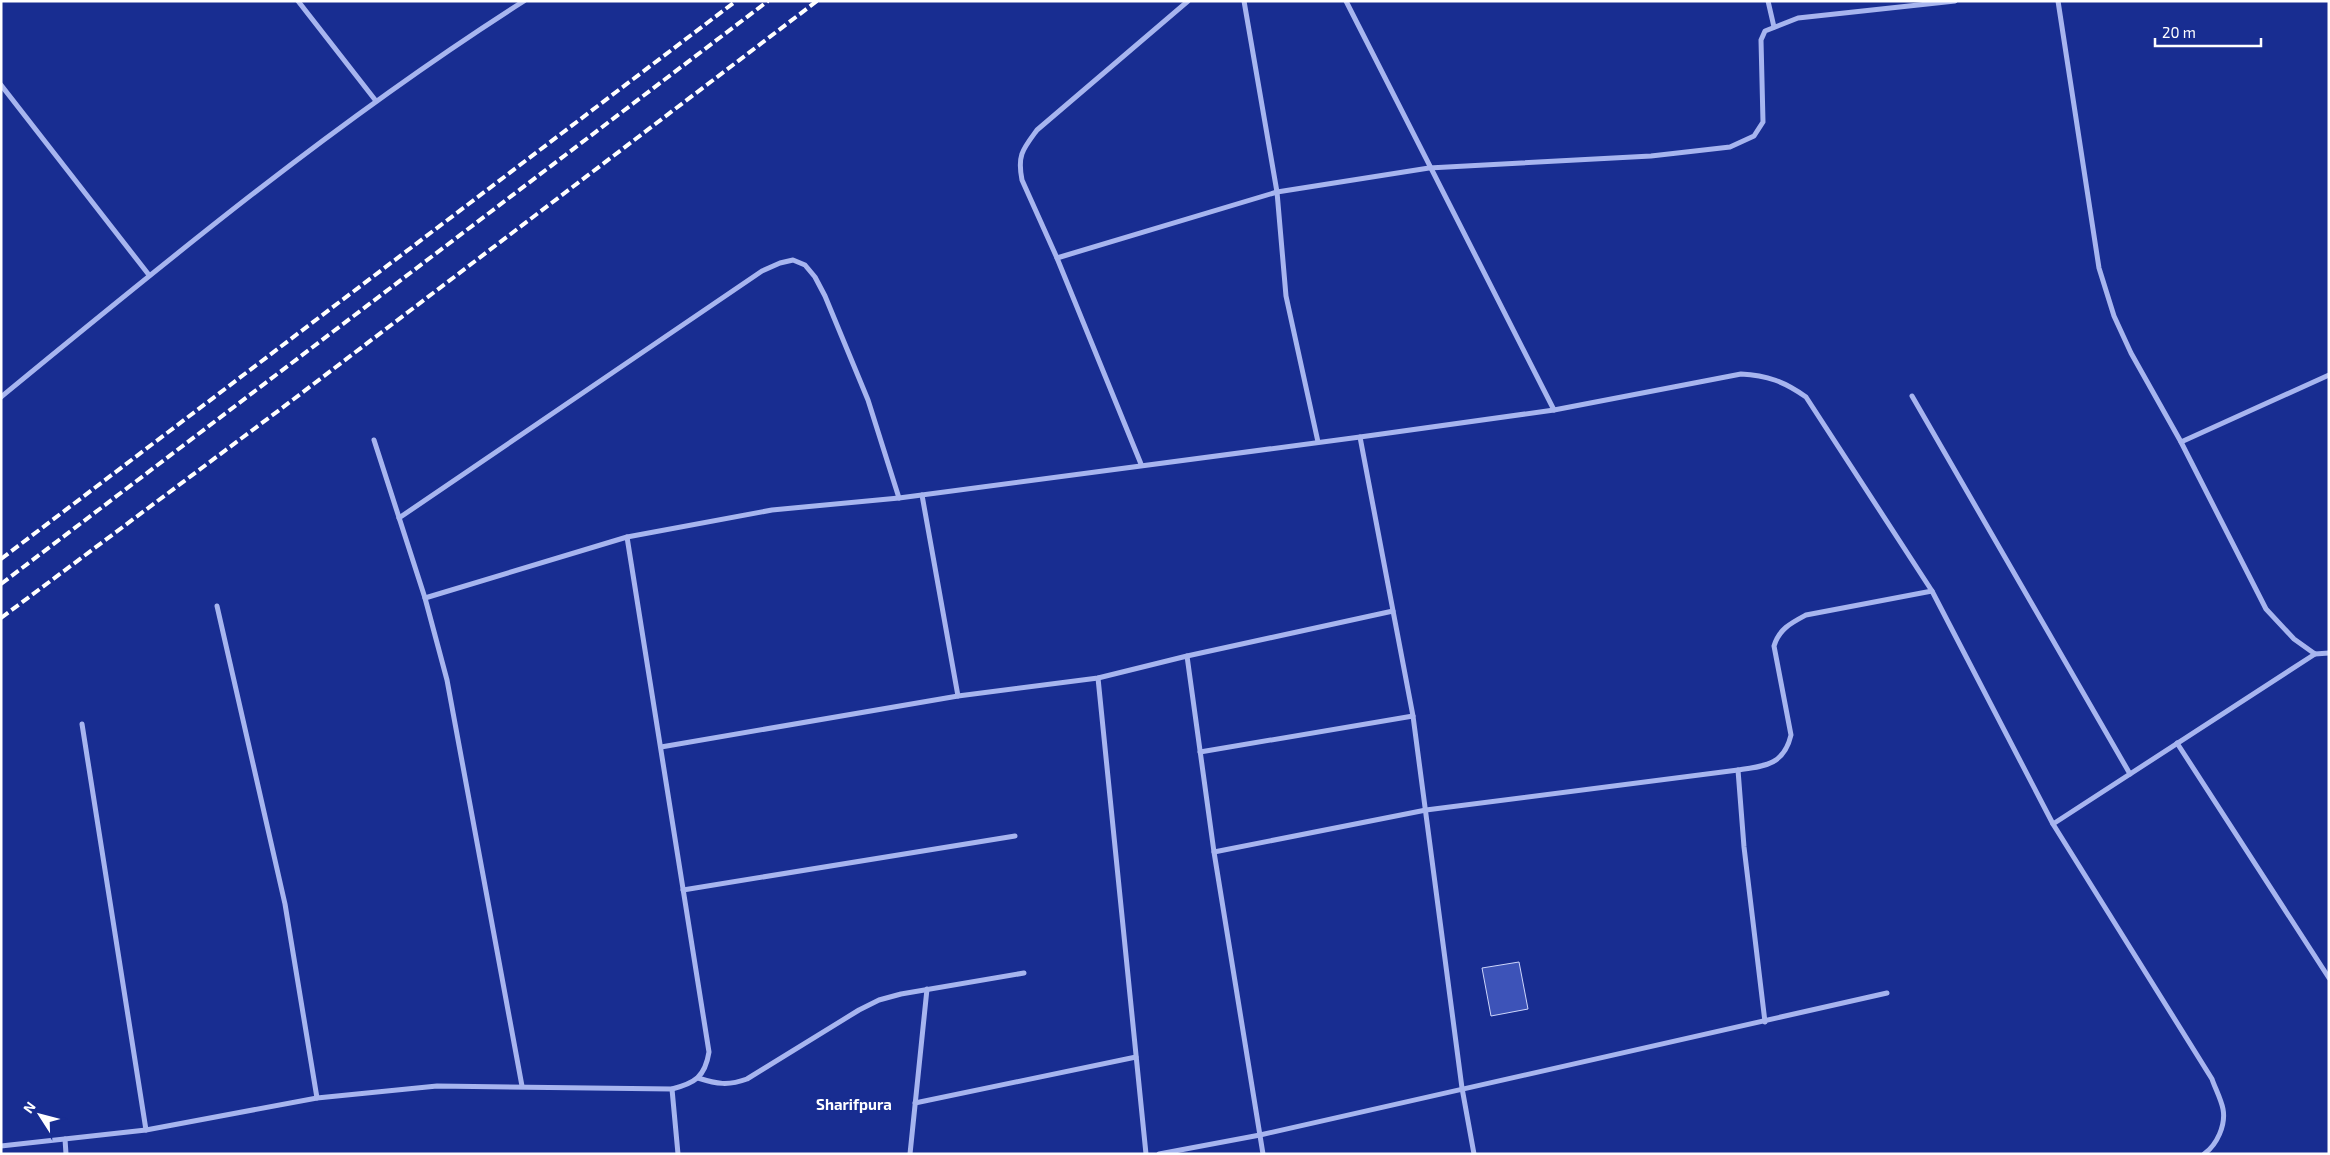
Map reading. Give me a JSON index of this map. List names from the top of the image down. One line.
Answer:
{"districts":["Sharifpura"],"scale_bar":"20 m","north":"top left"}
